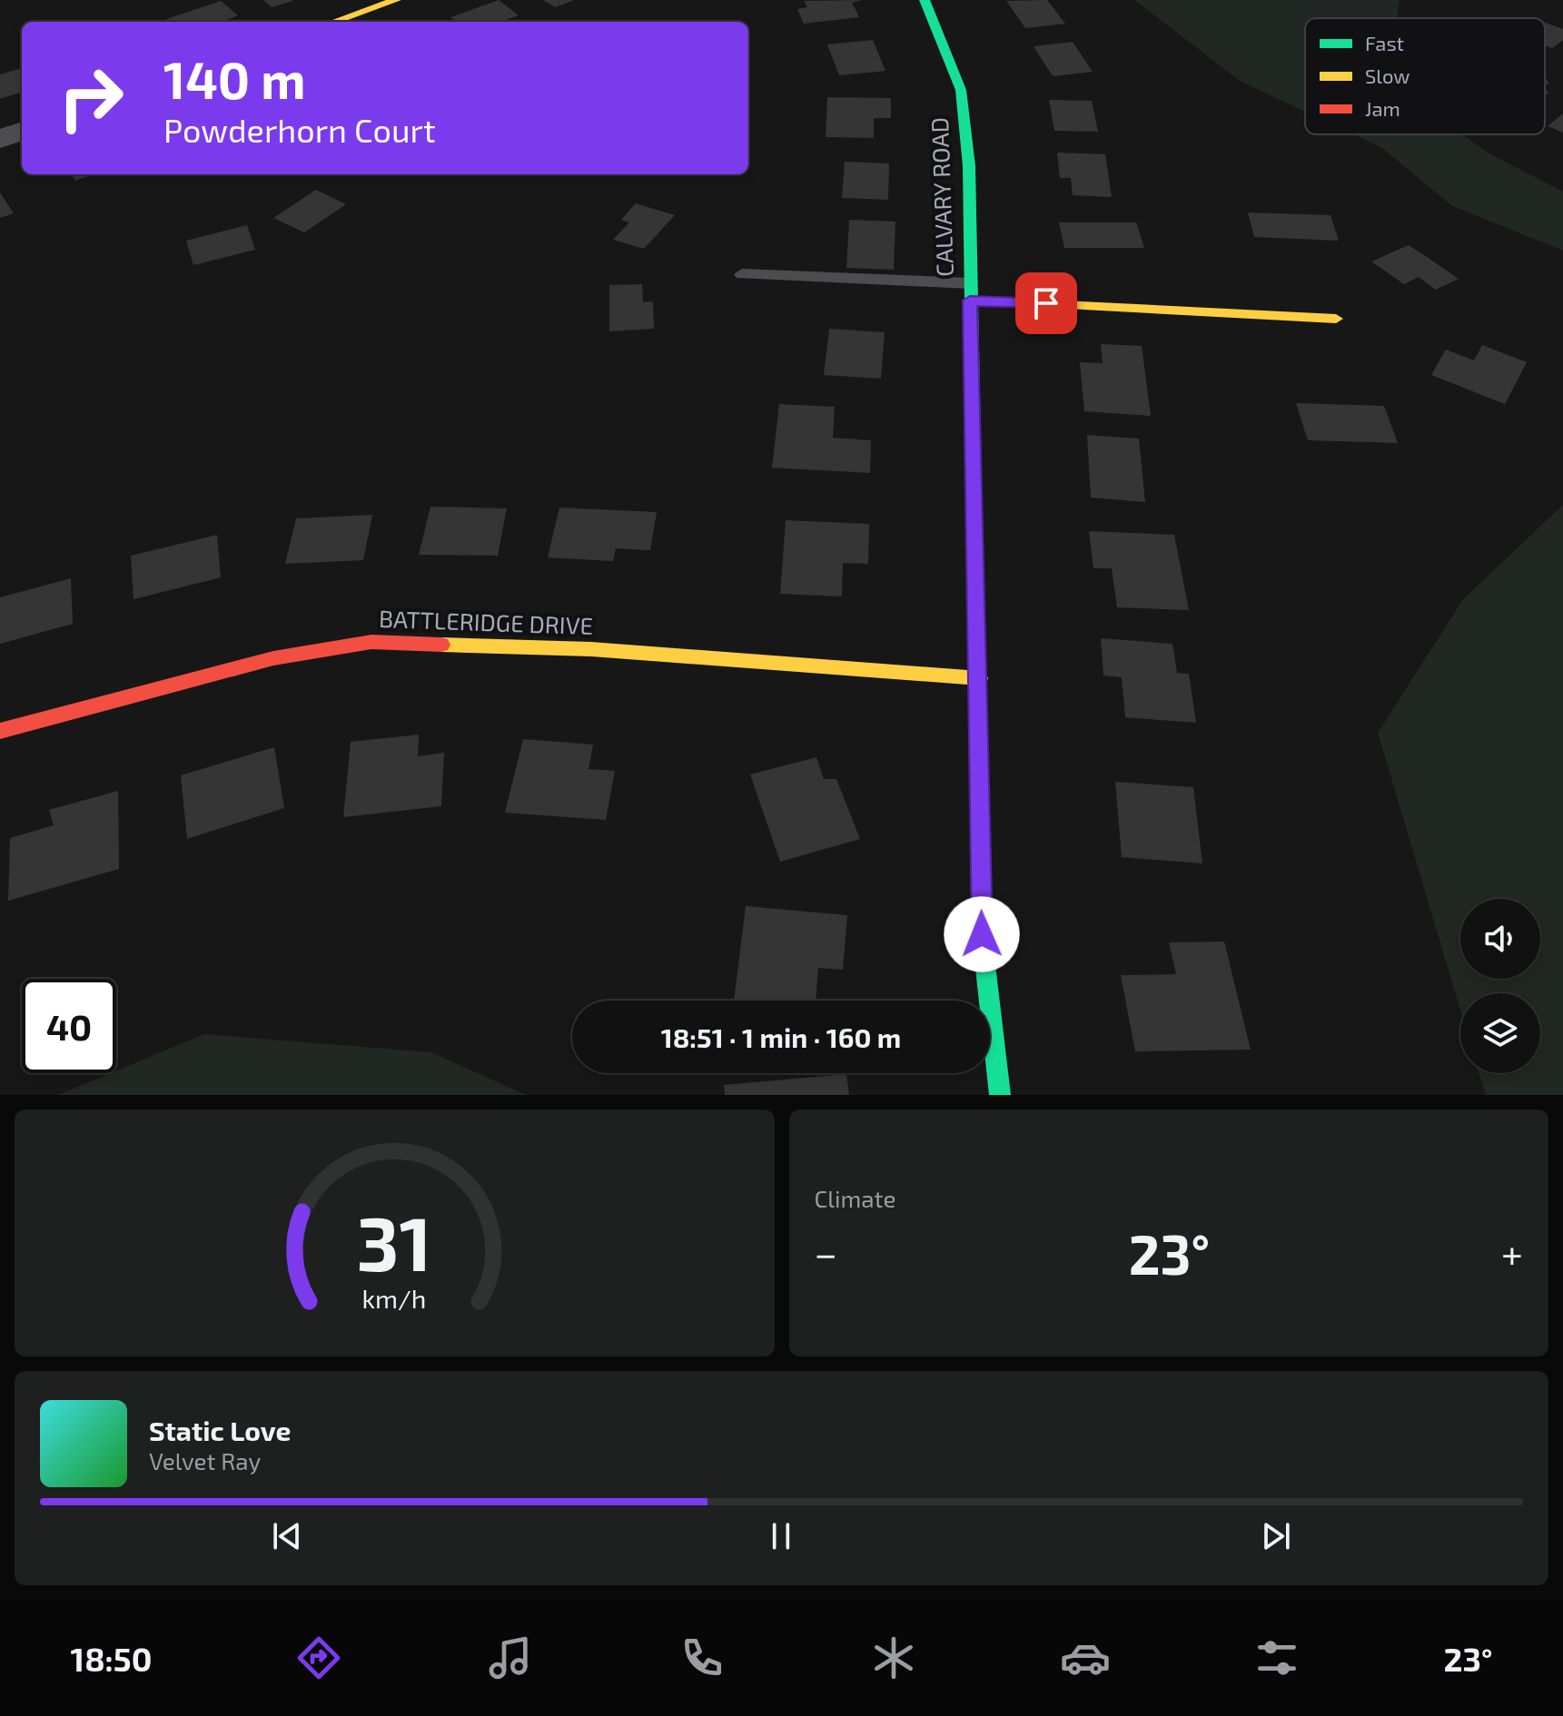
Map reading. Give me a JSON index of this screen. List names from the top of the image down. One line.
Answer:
{"streets":{"street":["CALVARY ROAD","BATTLERIDGE DRIVE"]},"crossings":[["CALVARY ROAD","BATTLERIDGE DRIVE"]],"legend":["Fast","Slow","Jam"],"page":{"turn":["140 m","Powderhorn Court"],"limit":"40","trip":"18:51 · 1 min · 160 m","tile":"Climate","heat":["−","23°","+"],"song":["Static Love","Velvet Ray"],"tabs":["18:50","23°"],"gauge":["31","km/h"]}}
